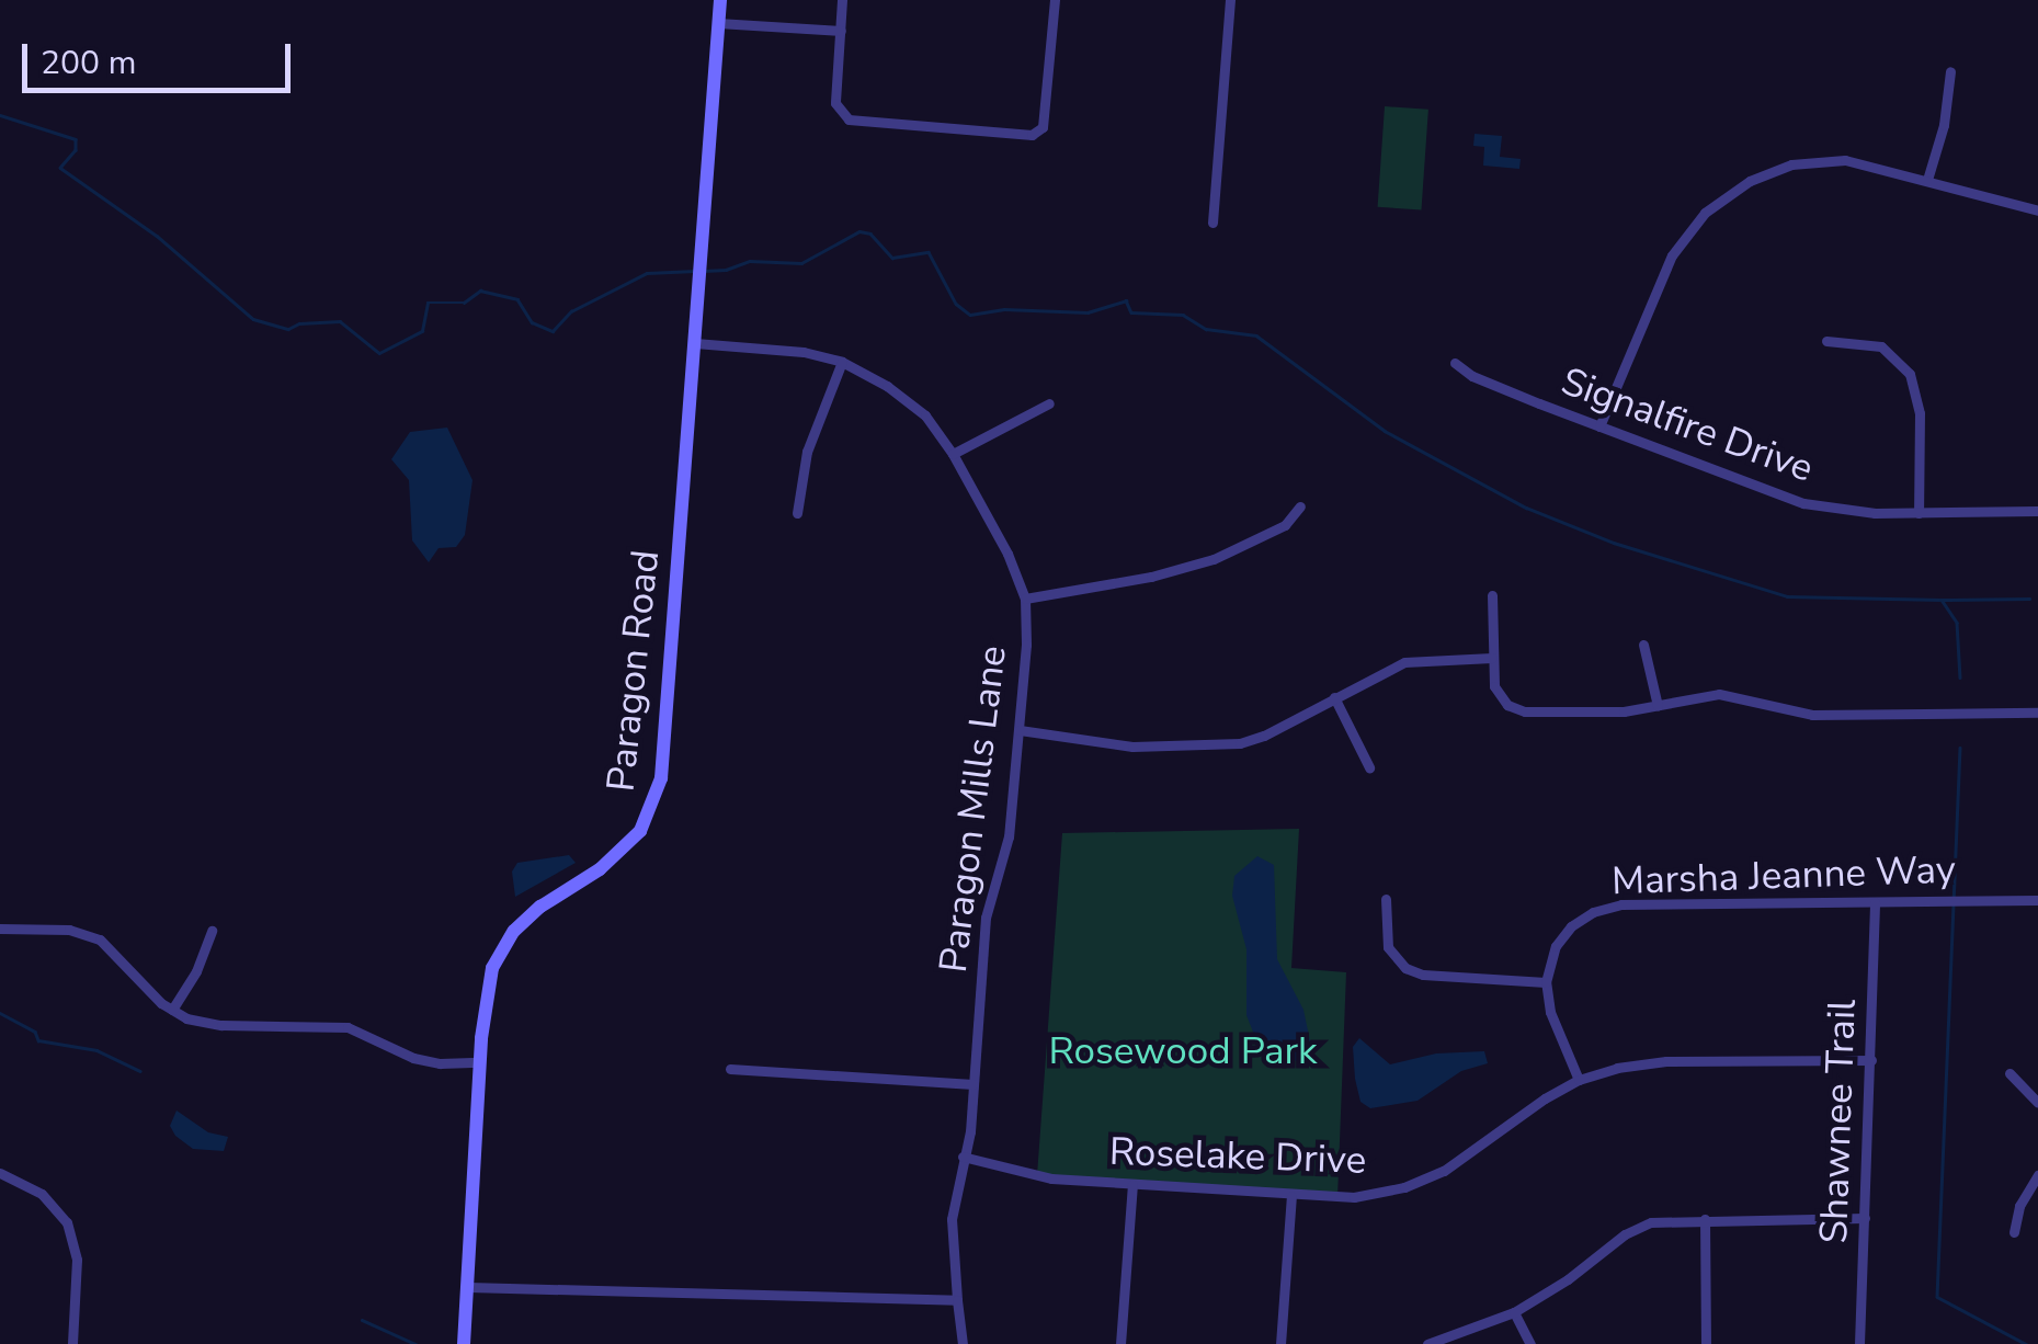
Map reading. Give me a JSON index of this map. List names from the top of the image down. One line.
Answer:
{"streets":{"street":["Signalfire Drive","Paragon Road","Paragon Mills Lane","Marsha Jeanne Way","Shawnee Trail","Roselake Drive"]},"crossings":[["Paragon Road","Paragon Mills Lane"],["Paragon Mills Lane","Roselake Drive"],["Marsha Jeanne Way","Shawnee Trail"],["Shawnee Trail","Roselake Drive"]],"parks":["Rosewood Park"],"scale_bar":"200 m"}
